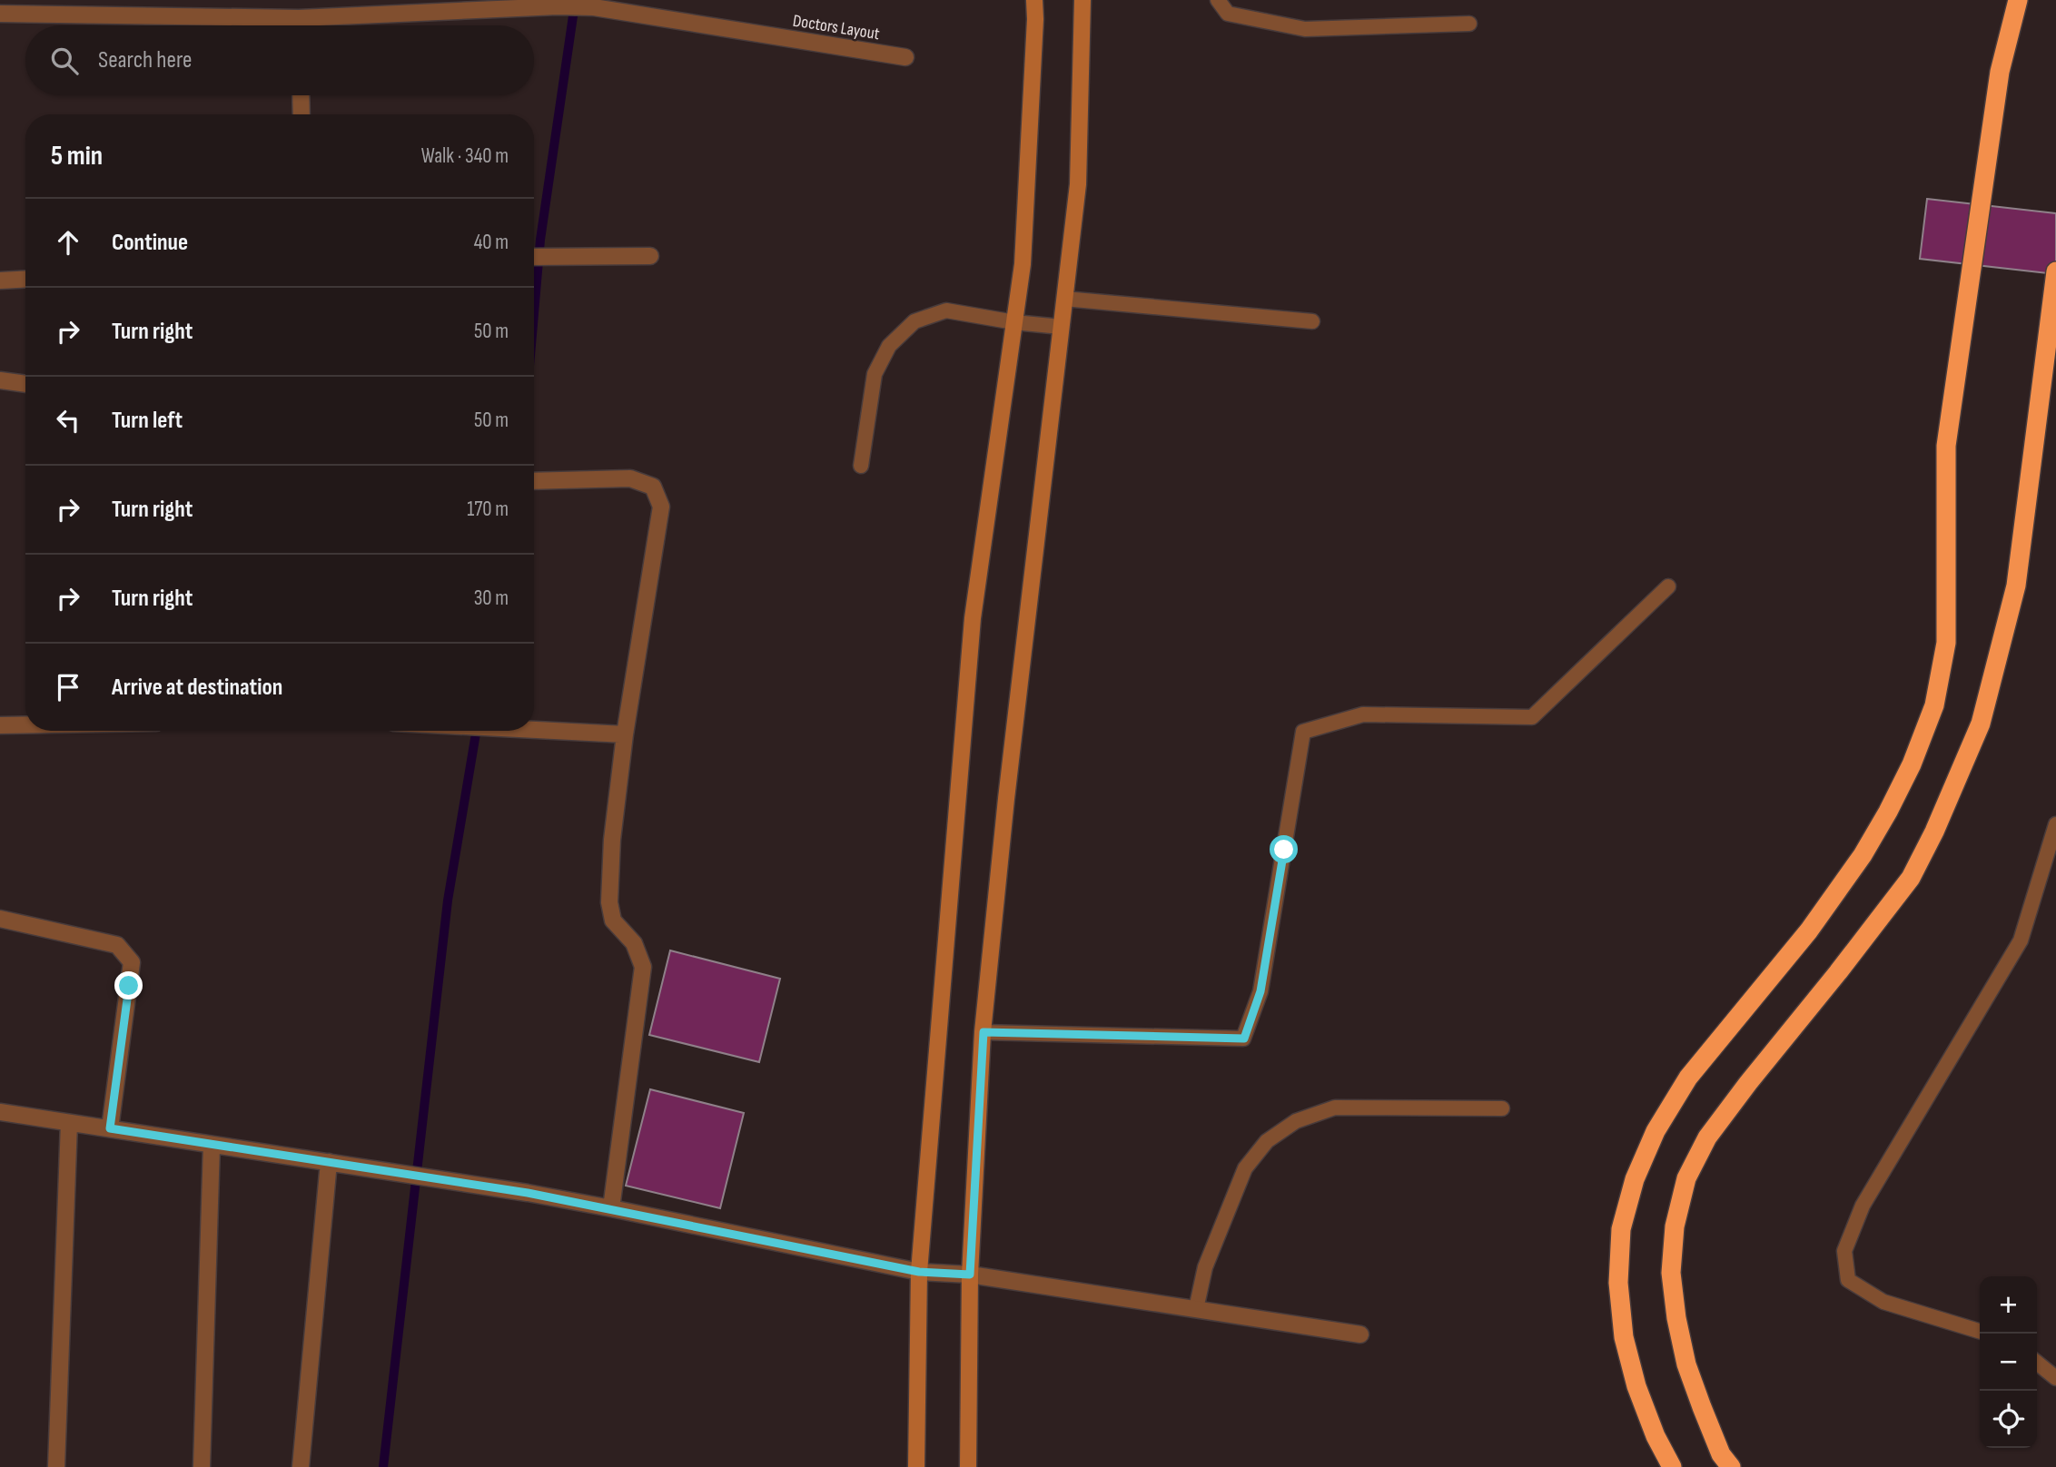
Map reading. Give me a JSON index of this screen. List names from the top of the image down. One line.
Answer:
{"streets":{"street":["Doctors Layout"]},"page":{"search":"Search here","heading":["5 min","Walk · 340 m"],"list":[["Continue","40 m"],["Turn right","50 m"],["Turn left","50 m"],["Turn right","170 m"],["Turn right","30 m"],"Arrive at destination"],"map_buttons":["+","−"]}}
